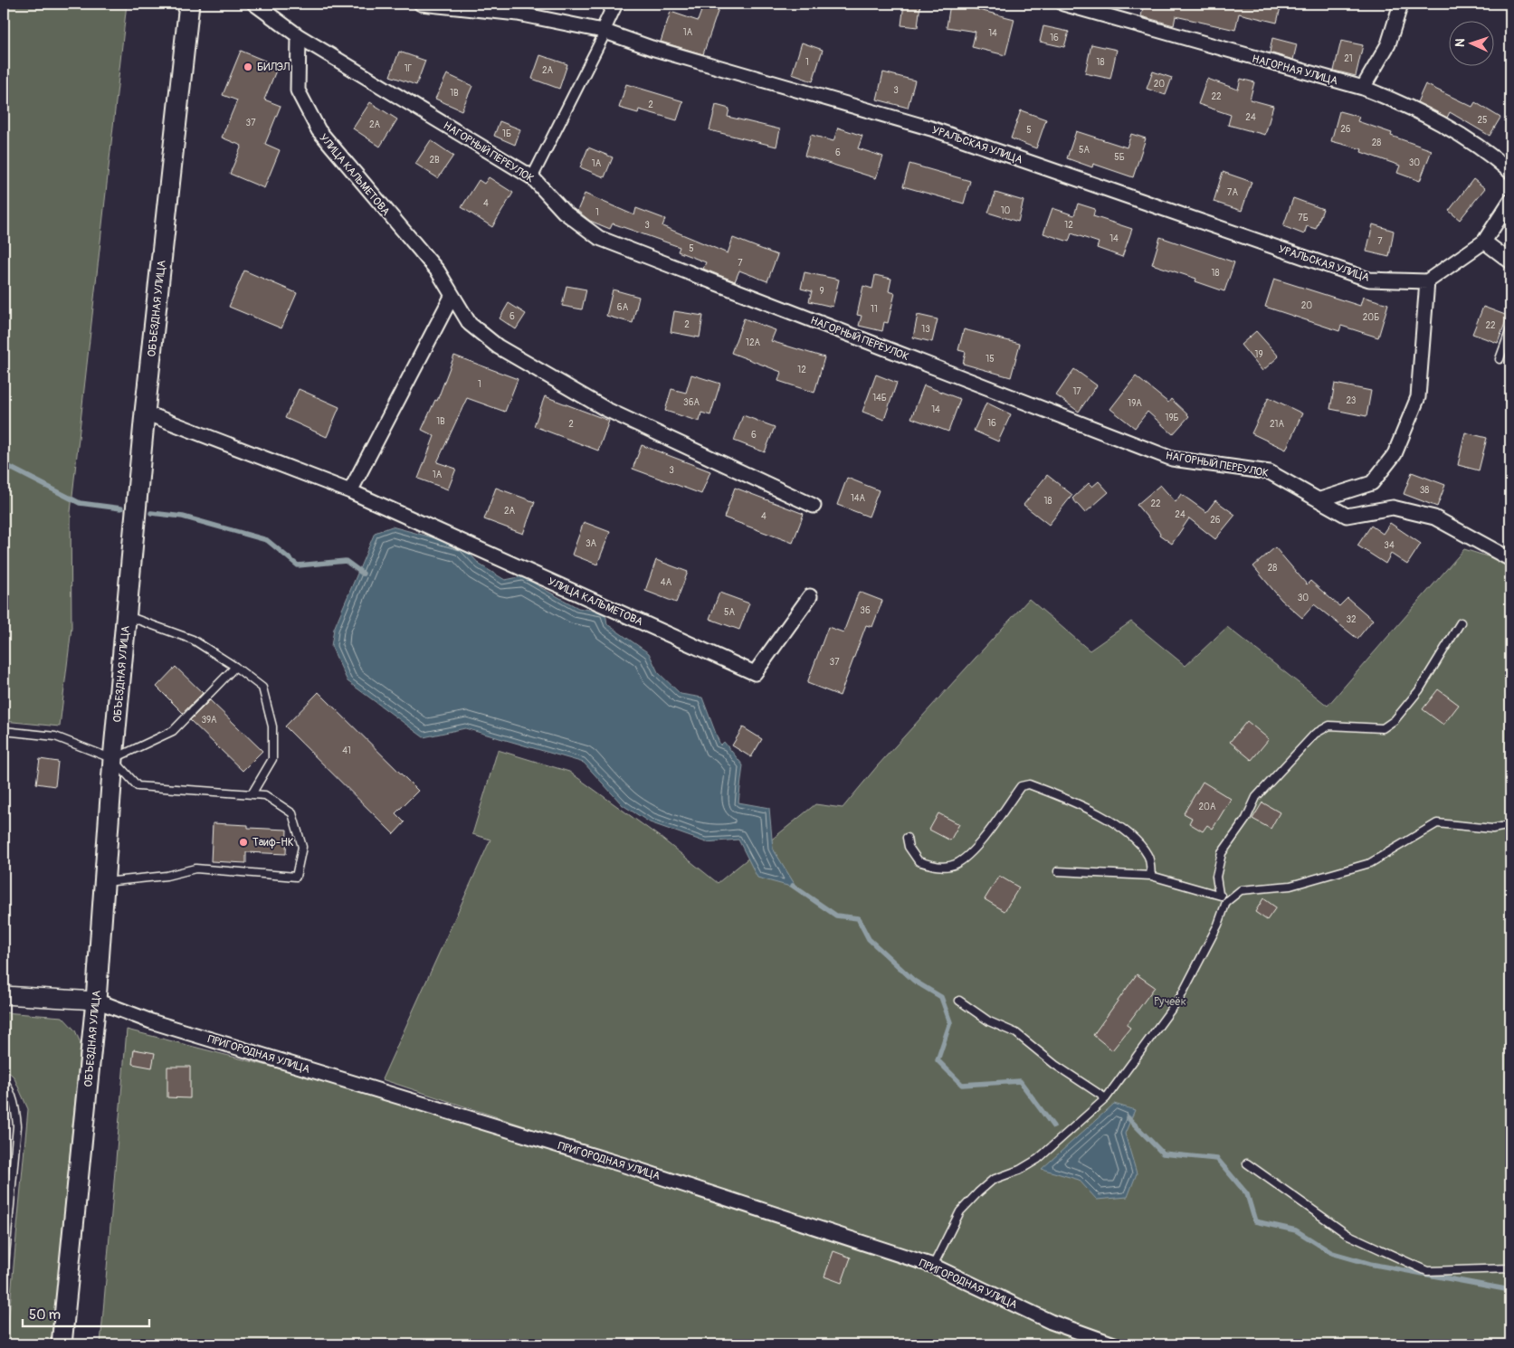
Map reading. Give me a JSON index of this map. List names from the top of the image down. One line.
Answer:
{"streets":{"main road":["ОБЪЕЗДНАЯ УЛИЦА"],"street":["НАГОРНАЯ УЛИЦА","УРАЛЬСКАЯ УЛИЦА","НАГОРНЫЙ ПЕРЕУЛОК","УЛИЦА КАЛЬМЕТОВА","ПРИГОРОДНАЯ УЛИЦА"]},"crossings":[["НАГОРНЫЙ ПЕРЕУЛОК","УЛИЦА КАЛЬМЕТОВА"],["УЛИЦА КАЛЬМЕТОВА","ОБЪЕЗДНАЯ УЛИЦА"],["ОБЪЕЗДНАЯ УЛИЦА","ПРИГОРОДНАЯ УЛИЦА"]],"parks":["Ручеёк"],"places":["БИЛЭЛ","Таиф-НК"],"house_numbers":["1А","14","16","21","1","18","1Г","2А","20","3","1В","22","2","24","25","37","2А","26","5","1Б","28","5А","6","5Б","2В","30","1А","7А","4","10","1","7Б","3","12","14","7","5","7","18","9","20","6А","11","6","20Б","2","22","13","12А","19","15","12","1","17","14Б","23","36А","19А","14","19Б","1В","16","2","21А","6","3","1А","38","14А","18","22","2А","24","4","26","3А","34","28","4А","30","36","5А","32","37","39А","41","20А"],"scale_bar":"50 m","north":"left"}
